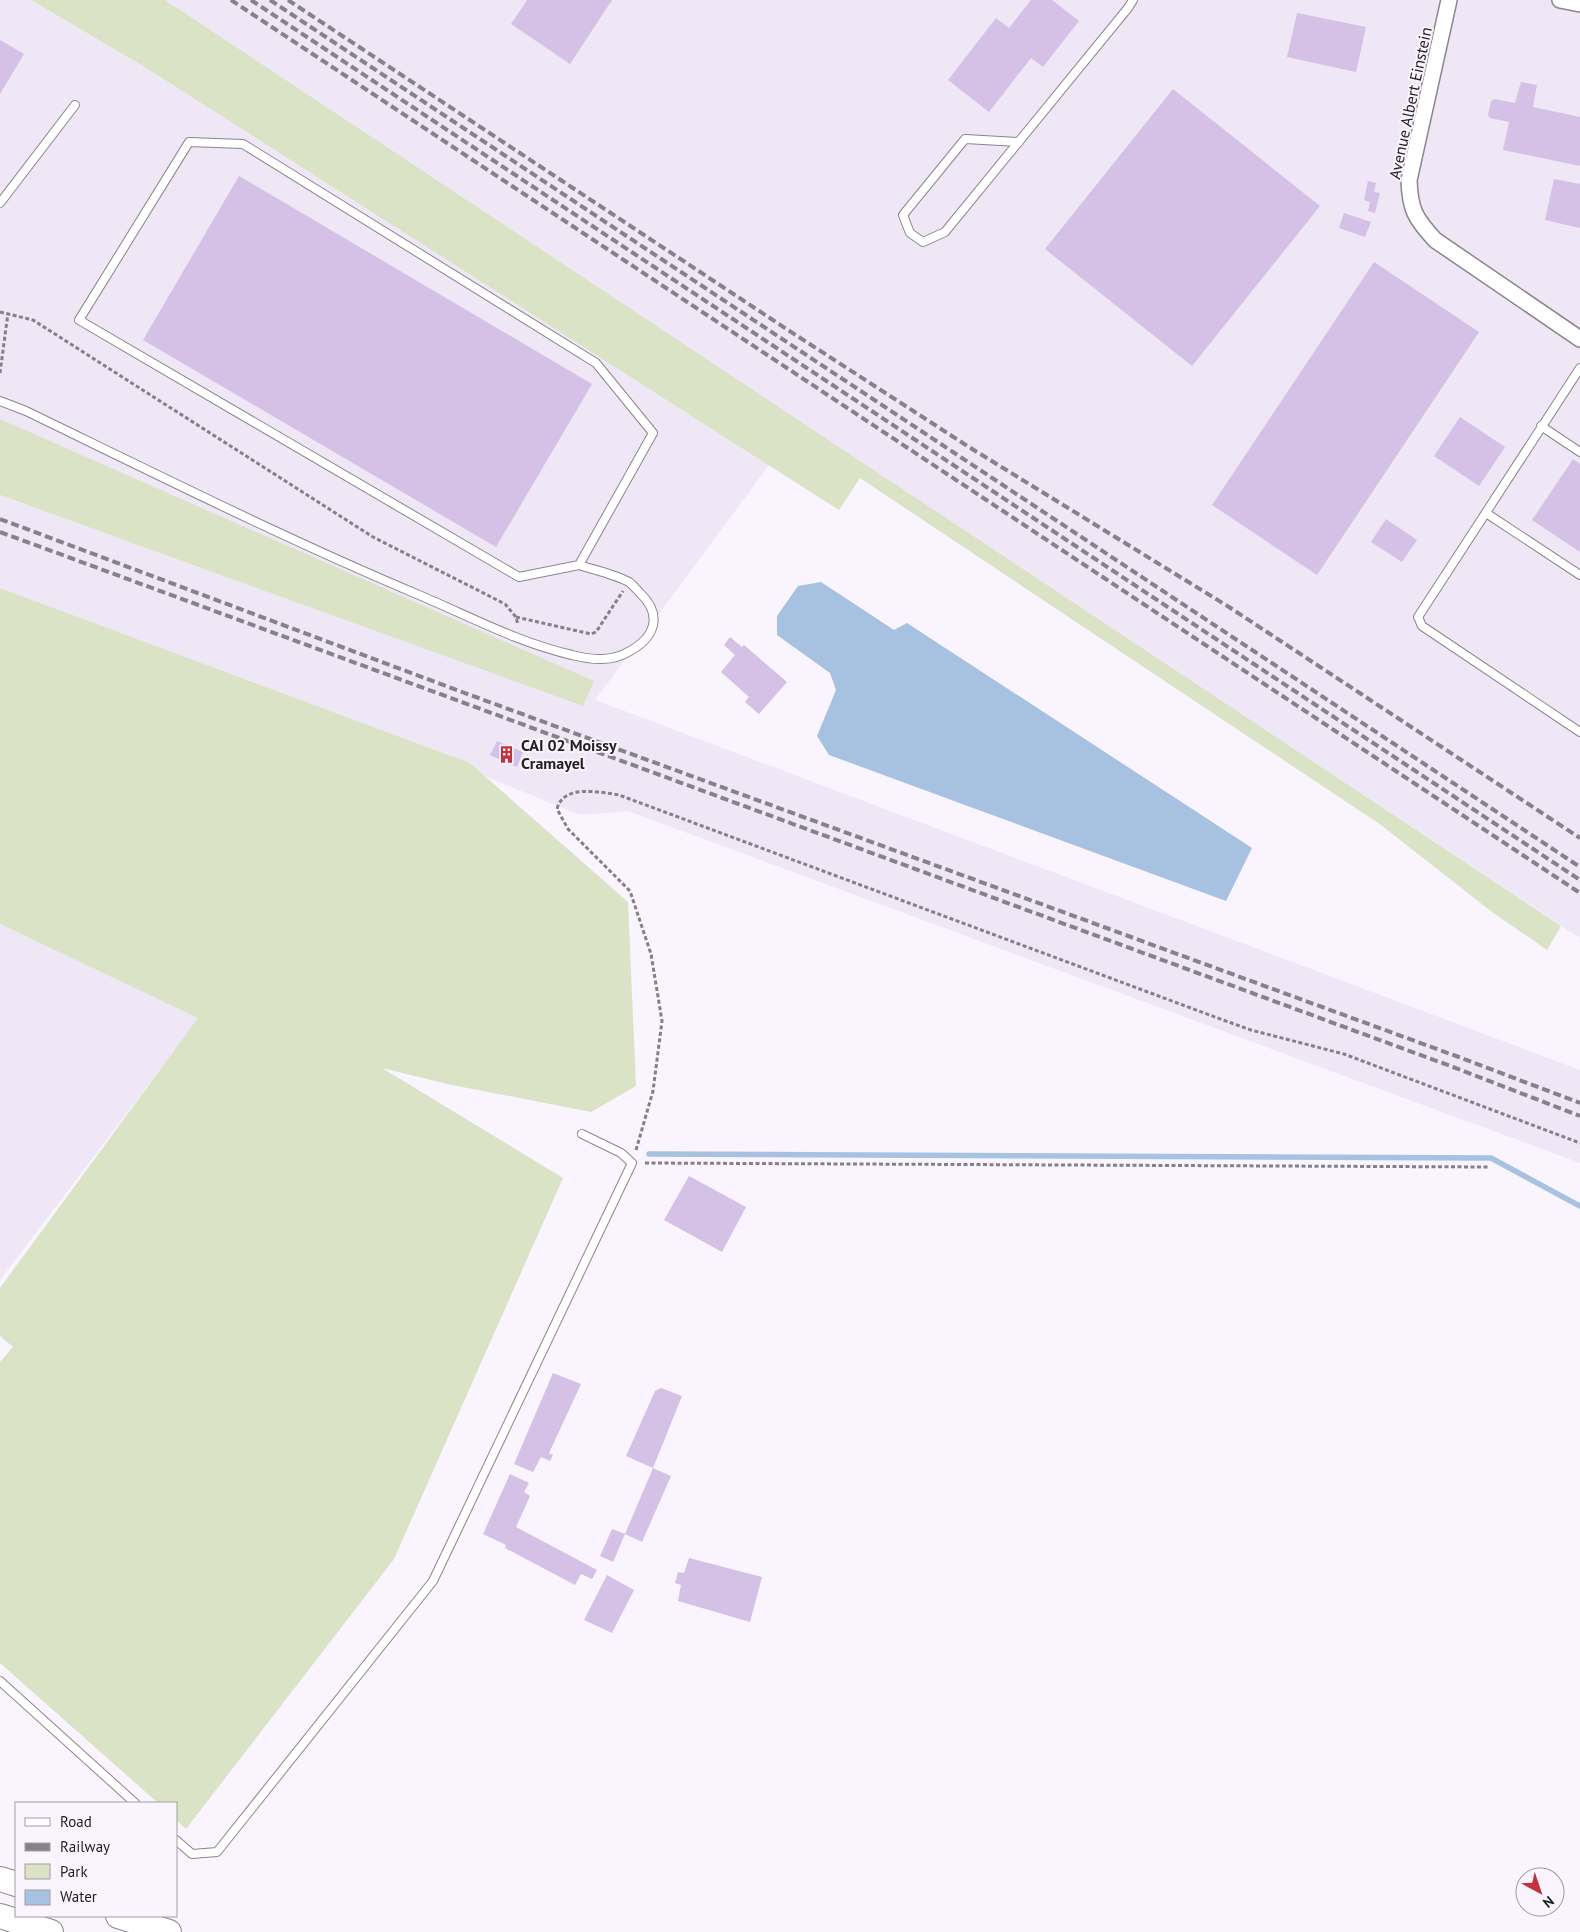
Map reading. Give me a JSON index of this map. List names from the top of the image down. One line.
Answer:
{"streets":{"street":["Avenue Albert Einstein"]},"places":{"building":["CAI 02 Moissy Cramayel"]},"legend":["Road","Railway","Park","Water"],"north":"bottom right"}
